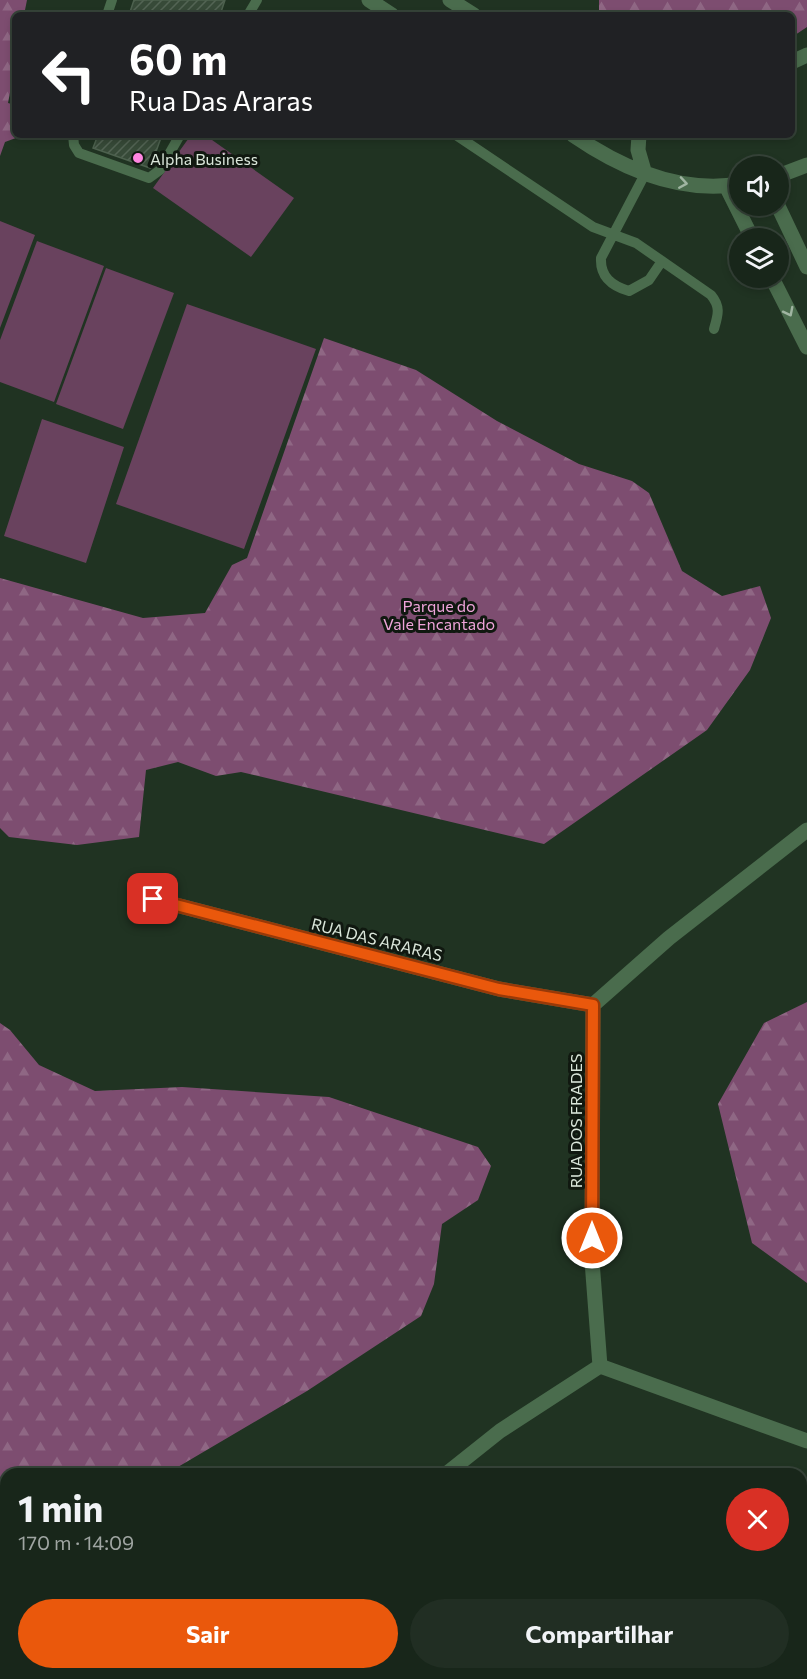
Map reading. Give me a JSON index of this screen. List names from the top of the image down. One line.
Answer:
{"streets":{"street":["RUA DAS ARARAS","RUA DOS FRADES"]},"crossings":[["RUA DAS ARARAS","RUA DOS FRADES"]],"parks":["Parque do Vale Encantado"],"places":["Alpha Business"],"page":{"turn":["60 m","Rua Das Araras"],"heading":["1 min","170 m · 14:09"],"buttons":["Sair","Compartilhar"]}}
